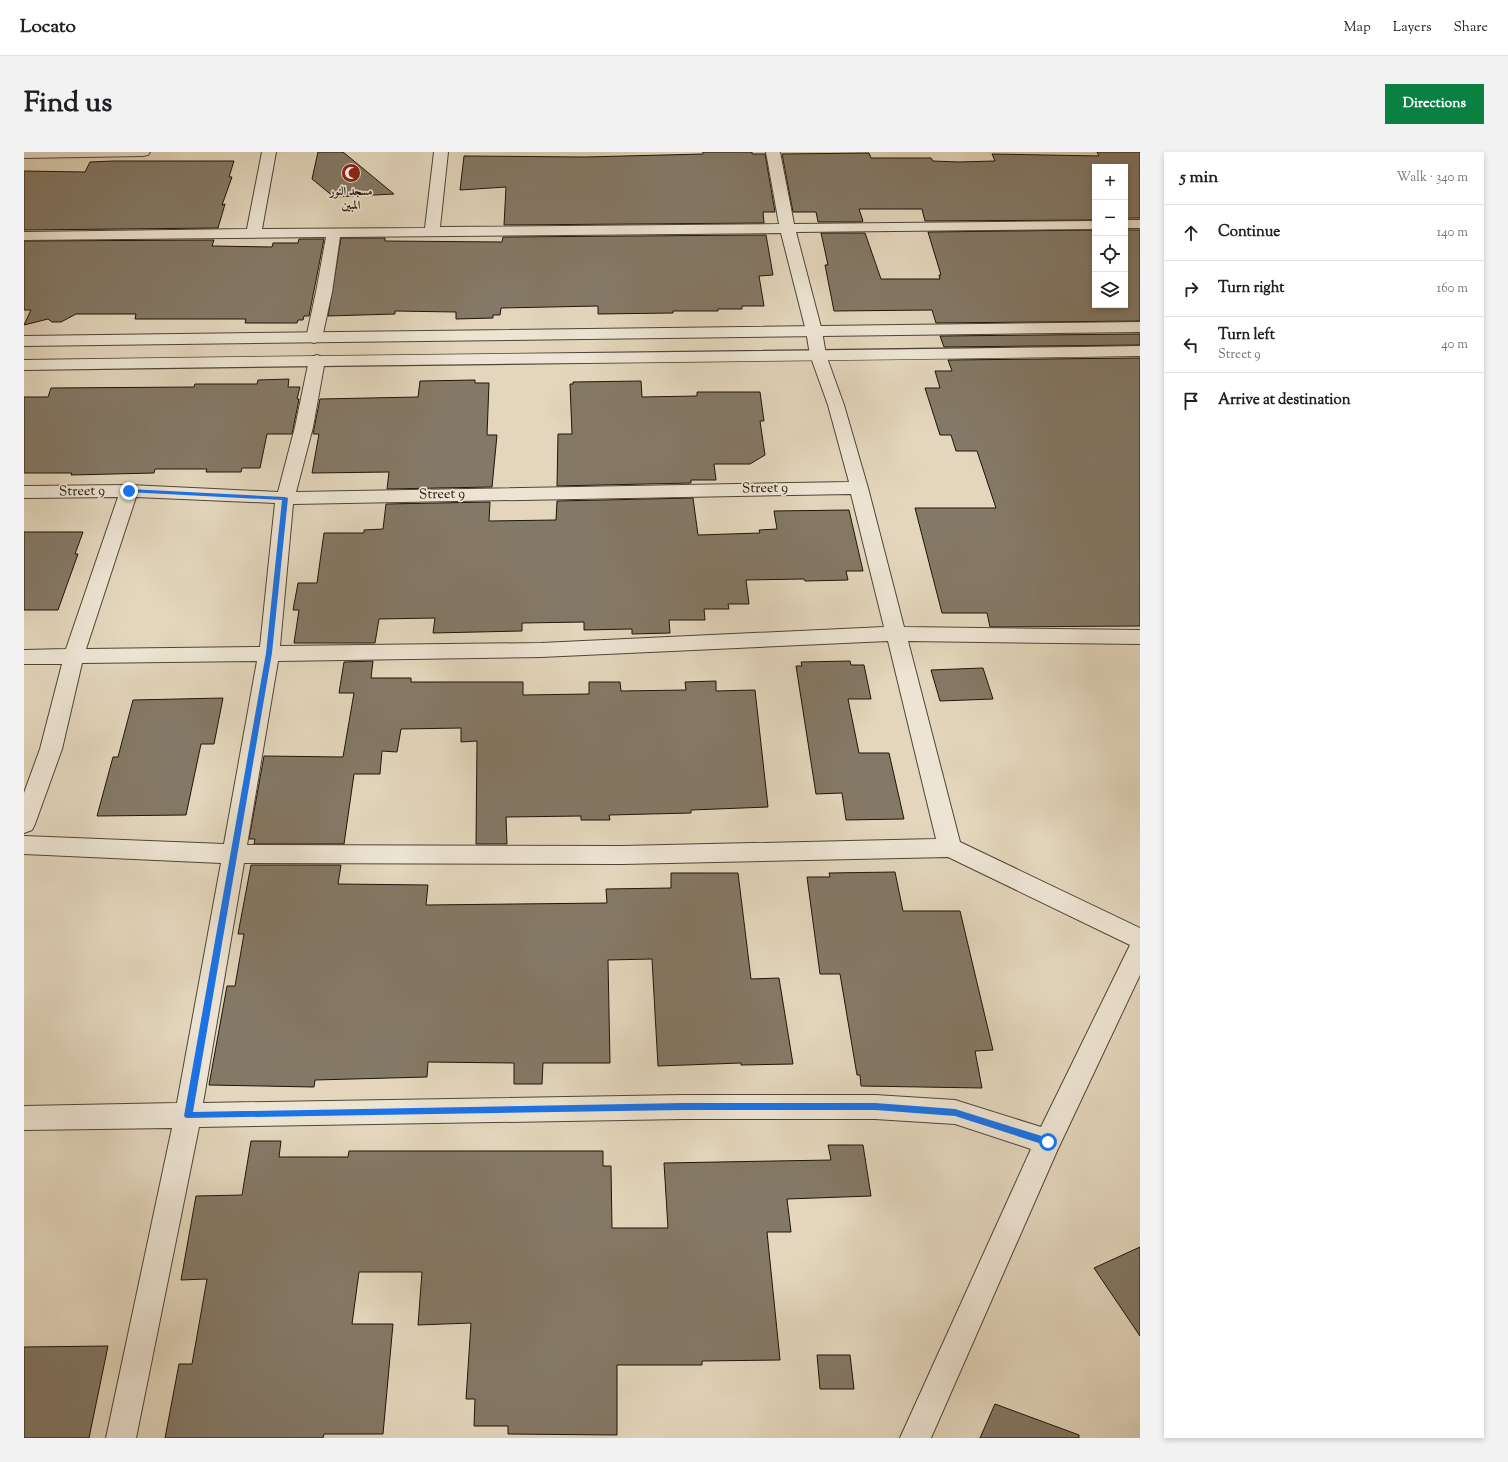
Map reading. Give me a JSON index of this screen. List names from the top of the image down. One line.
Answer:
{"streets":{"street":["Street 9"]},"places":{"mosque":["مسجد النور المبين"]},"page":{"header":"Locato","nav":["Map","Layers","Share"],"title":"Find us","buttons":"Directions","heading":["5 min","Walk · 340 m"],"map_buttons":["+","−"],"list":[["Continue","140 m"],["Turn right","160 m"],["Turn left","Street 9","40 m"],"Arrive at destination"]}}
